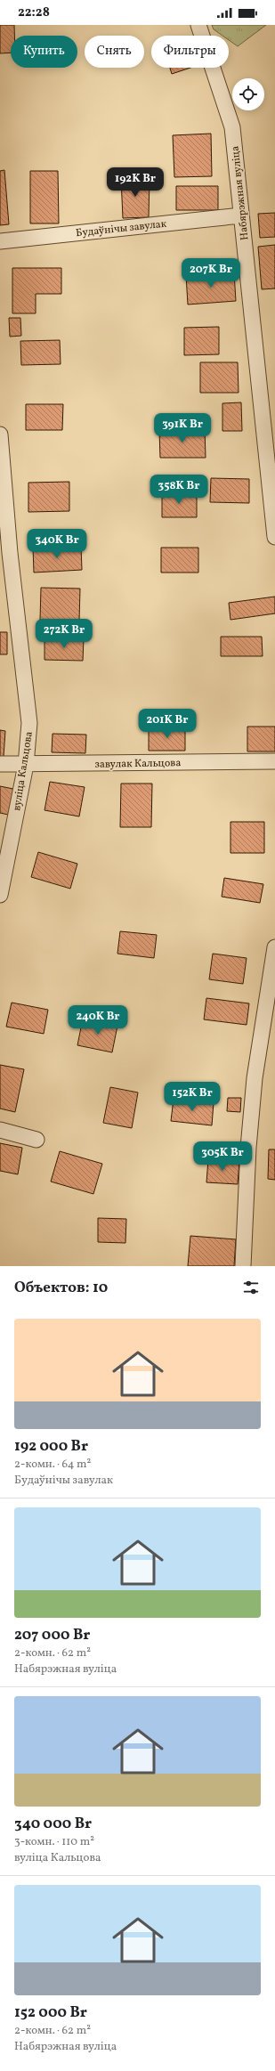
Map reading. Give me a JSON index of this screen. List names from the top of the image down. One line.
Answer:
{"streets":{"street":["Набярэжная вуліца","Будаўнічы завулак","завулак Кальцова","вуліца Кальцова"]},"crossings":[["Набярэжная вуліца","Будаўнічы завулак"],["завулак Кальцова","вуліца Кальцова"]],"page":{"status":"22:28","chip":["Купить","Снять","Фильтры"],"price":["192K Br","207K Br","391K Br","358K Br","340K Br","272K Br","201K Br","240K Br","152K Br","305K Br"],"heading":"Объектов: 10","list":[{"name":"192 000 Br","note":"2-комн. · 64 m² · Будаўнічы завулак"},{"name":"207 000 Br","note":"2-комн. · 62 m² · Набярэжная вуліца"},{"name":"340 000 Br","note":"3-комн. · 110 m² · вуліца Кальцова"},{"name":"152 000 Br","note":"2-комн. · 62 m² · Набярэжная вуліца"}]}}
